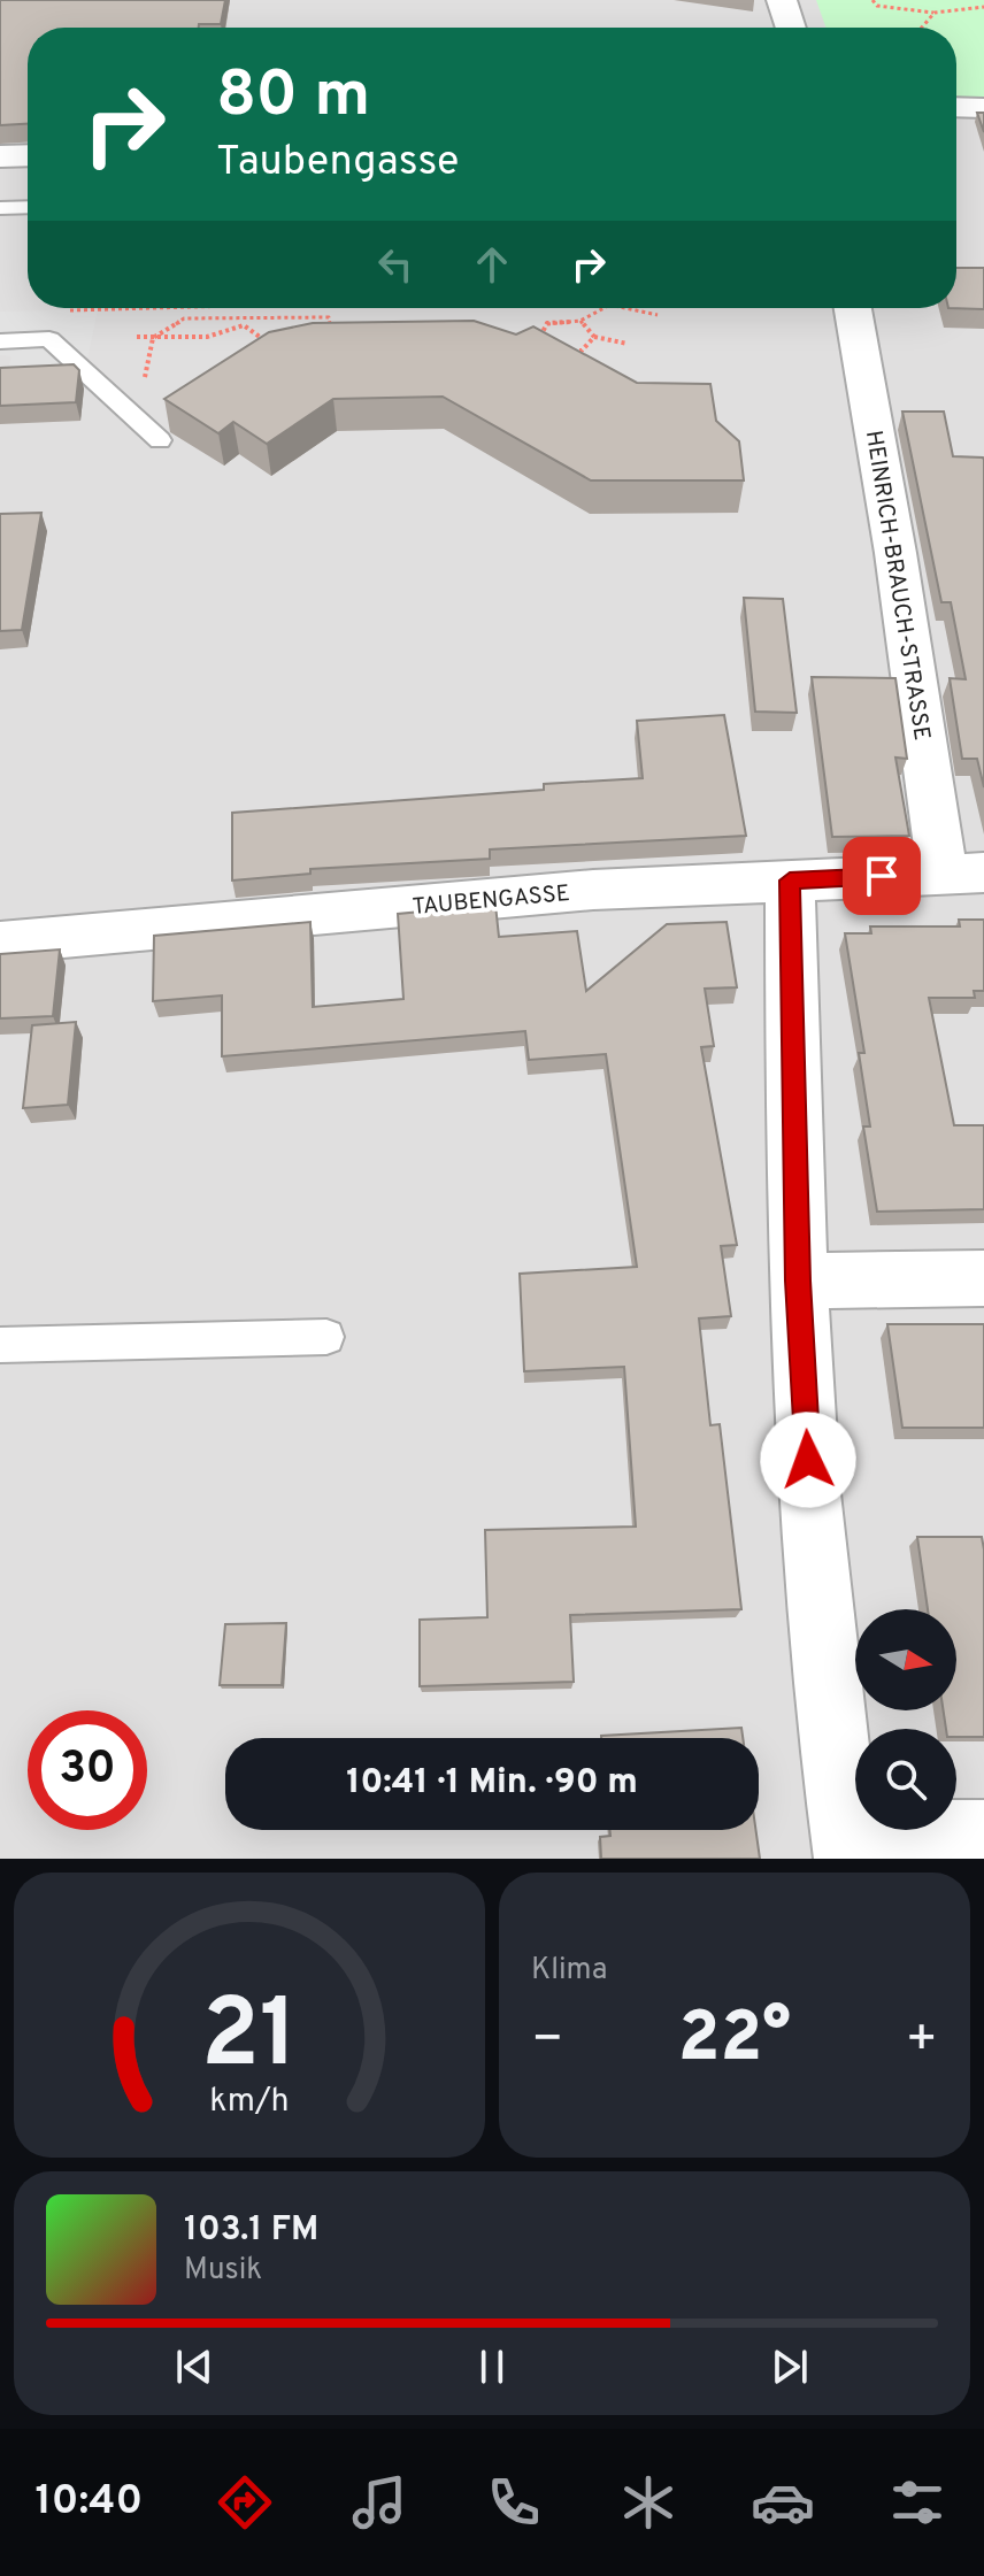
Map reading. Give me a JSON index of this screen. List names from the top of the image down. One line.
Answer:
{"streets":{"street":["HEINRICH-BRAUCH-STRASSE","TAUBENGASSE"]},"crossings":[["HEINRICH-BRAUCH-STRASSE","TAUBENGASSE"]],"north":"right","page":{"turn":["80 m","Taubengasse"],"limit":"30","trip":"10:41 · 1 Min. · 90 m","tile":"Klima","heat":["−","22°","+"],"song":["103.1 FM","Musik"],"tabs":"10:40","gauge":["21","km/h"]}}
